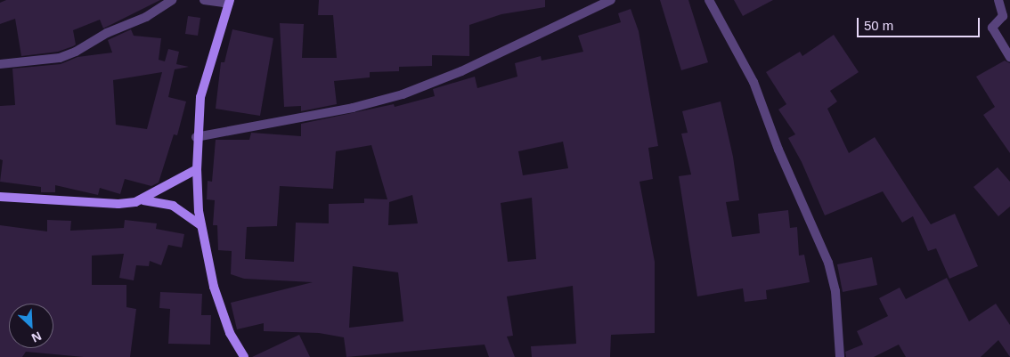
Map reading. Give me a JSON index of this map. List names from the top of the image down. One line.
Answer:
{"scale_bar":"50 m","north":"bottom right"}
